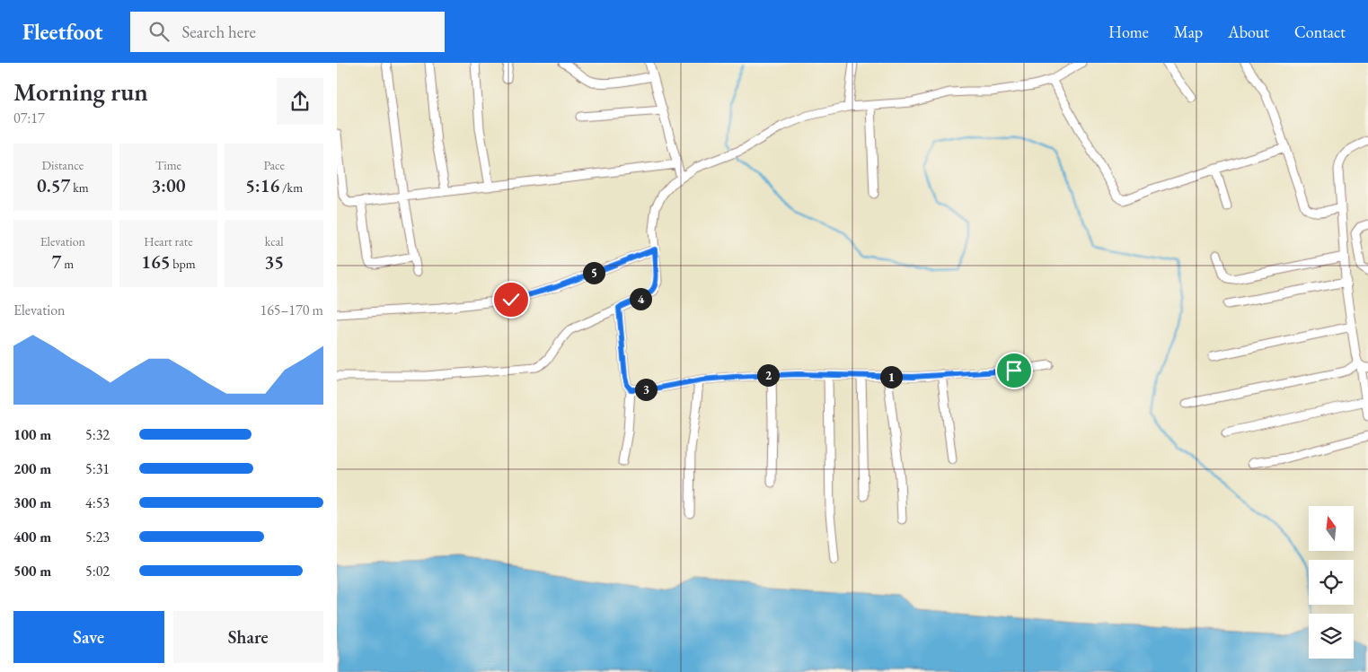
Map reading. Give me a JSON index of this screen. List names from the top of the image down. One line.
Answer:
{"north":"top","page":{"header":"Fleetfoot","search":"Search here","nav":["Home","Map","About","Contact"],"heading":["Morning run","07:17"],"stats":[["Distance","0.57 km"],["Time","3:00"],["Pace","5:16 /km"],["Elevation","7 m"],["Heart rate","165 bpm"],["kcal","35"]],"pins":["5","4","2","1","3"],"chart":["Elevation","165–170 m"],"list":[{"name":"100 m","note":"5:32"},{"name":"200 m","note":"5:31"},{"name":"300 m","note":"4:53"},{"name":"400 m","note":"5:23"},{"name":"500 m","note":"5:02"}],"buttons":["Save","Share"]}}
